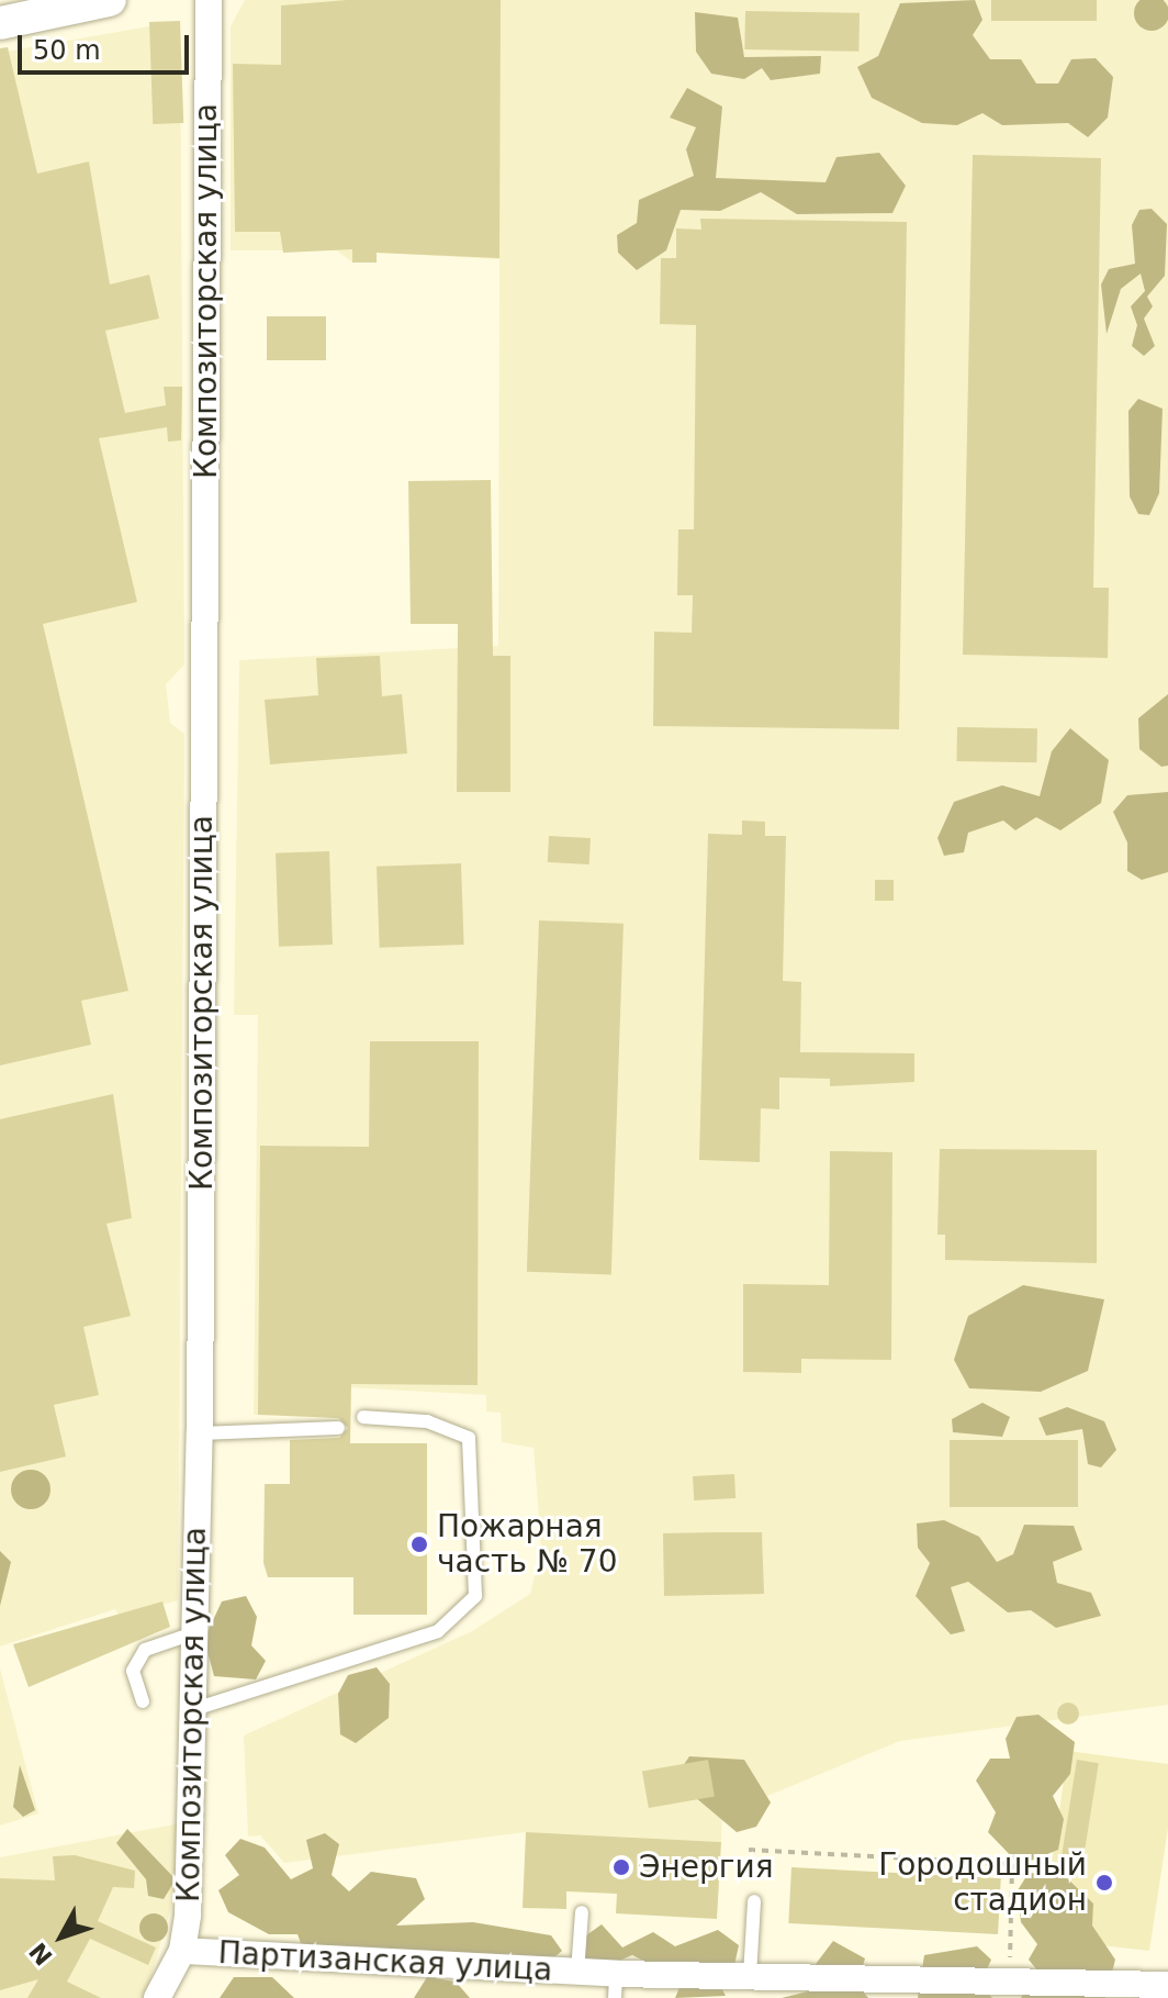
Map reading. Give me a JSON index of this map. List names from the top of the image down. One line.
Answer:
{"streets":{"street":["Композиторская улица","Партизанская улица"]},"crossings":[["Композиторская улица","Партизанская улица"]],"places":["Пожарная часть № 70","Энергия","Городошный стадион"],"scale_bar":"50 m","north":"bottom left"}
